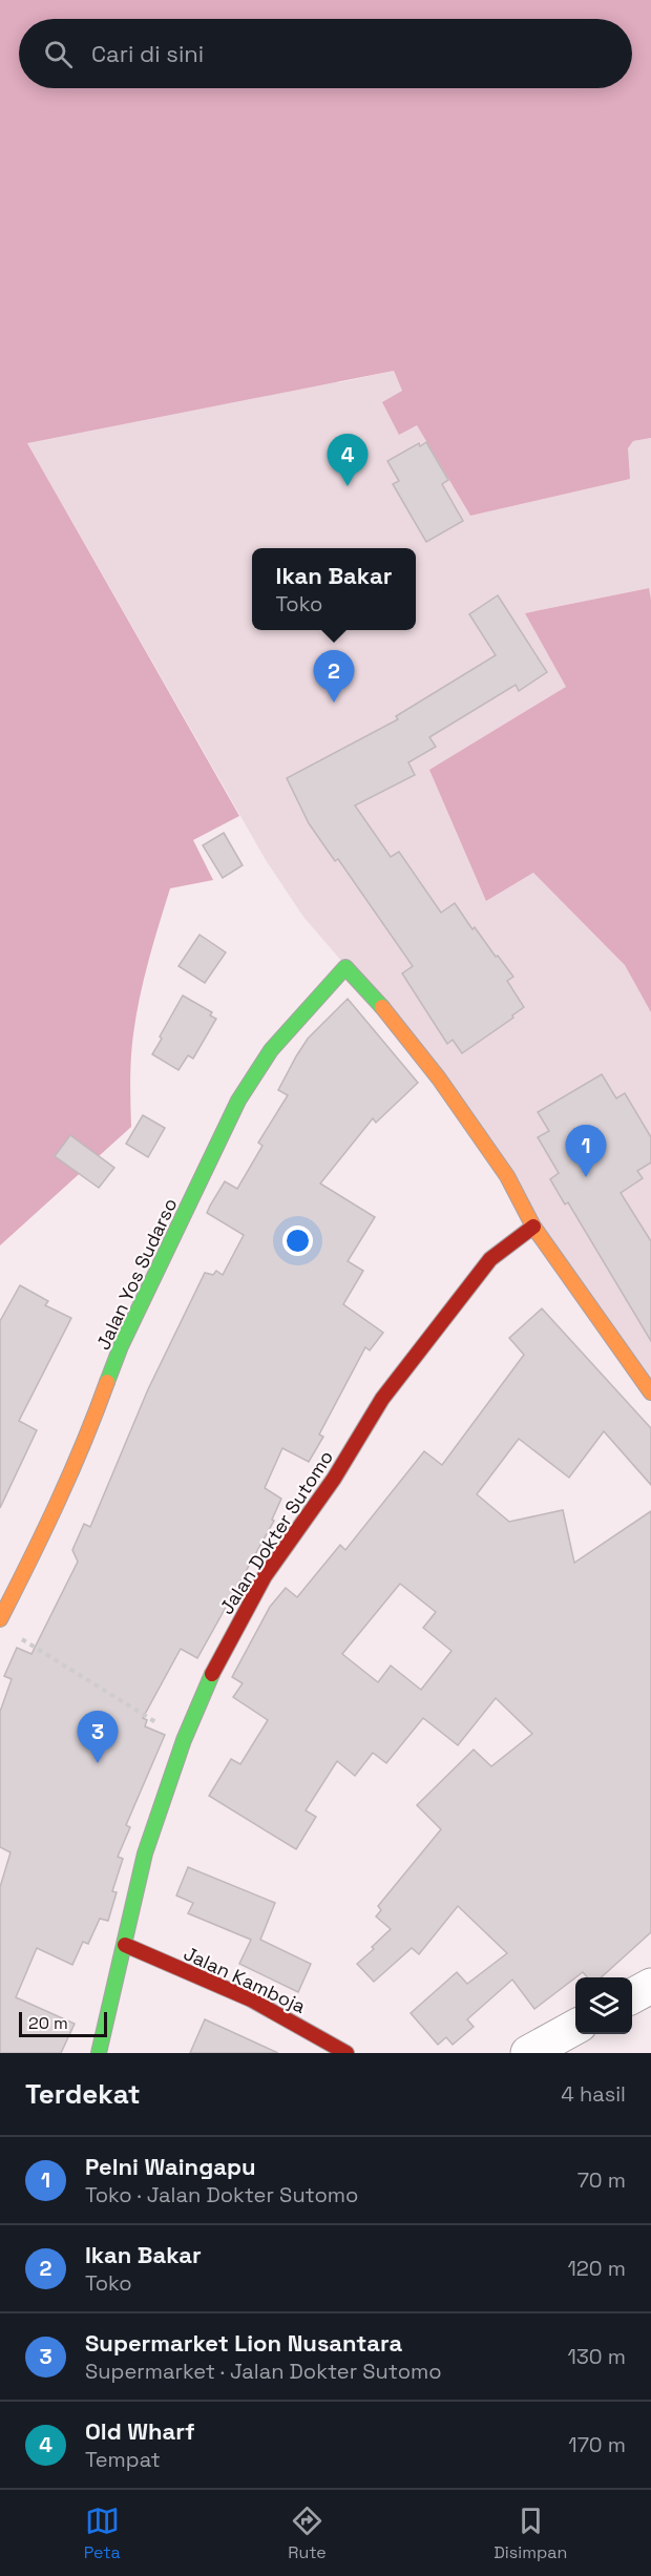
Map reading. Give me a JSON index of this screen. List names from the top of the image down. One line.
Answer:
{"streets":{"street":["Jalan Yos Sudarso","Jalan Dokter Sutomo","Jalan Kamboja"]},"crossings":[["Jalan Yos Sudarso","Jalan Dokter Sutomo"],["Jalan Dokter Sutomo","Jalan Kamboja"]],"scale_bar":"20 m","page":{"search":"Cari di sini","pins":["4","2","1","3"],"popup":["Ikan Bakar","Toko"],"scale":"20 m","heading":["Terdekat","4 hasil"],"list":[{"mark":"1","name":"Pelni Waingapu","note":"Toko · Jalan Dokter Sutomo","value":"70 m"},{"mark":"2","name":"Ikan Bakar","note":"Toko","value":"120 m"},{"mark":"3","name":"Supermarket Lion Nusantara","note":"Supermarket · Jalan Dokter Sutomo","value":"130 m"},{"mark":"4","name":"Old Wharf","note":"Tempat","value":"170 m"}],"nav":["Peta","Rute","Disimpan"]}}
